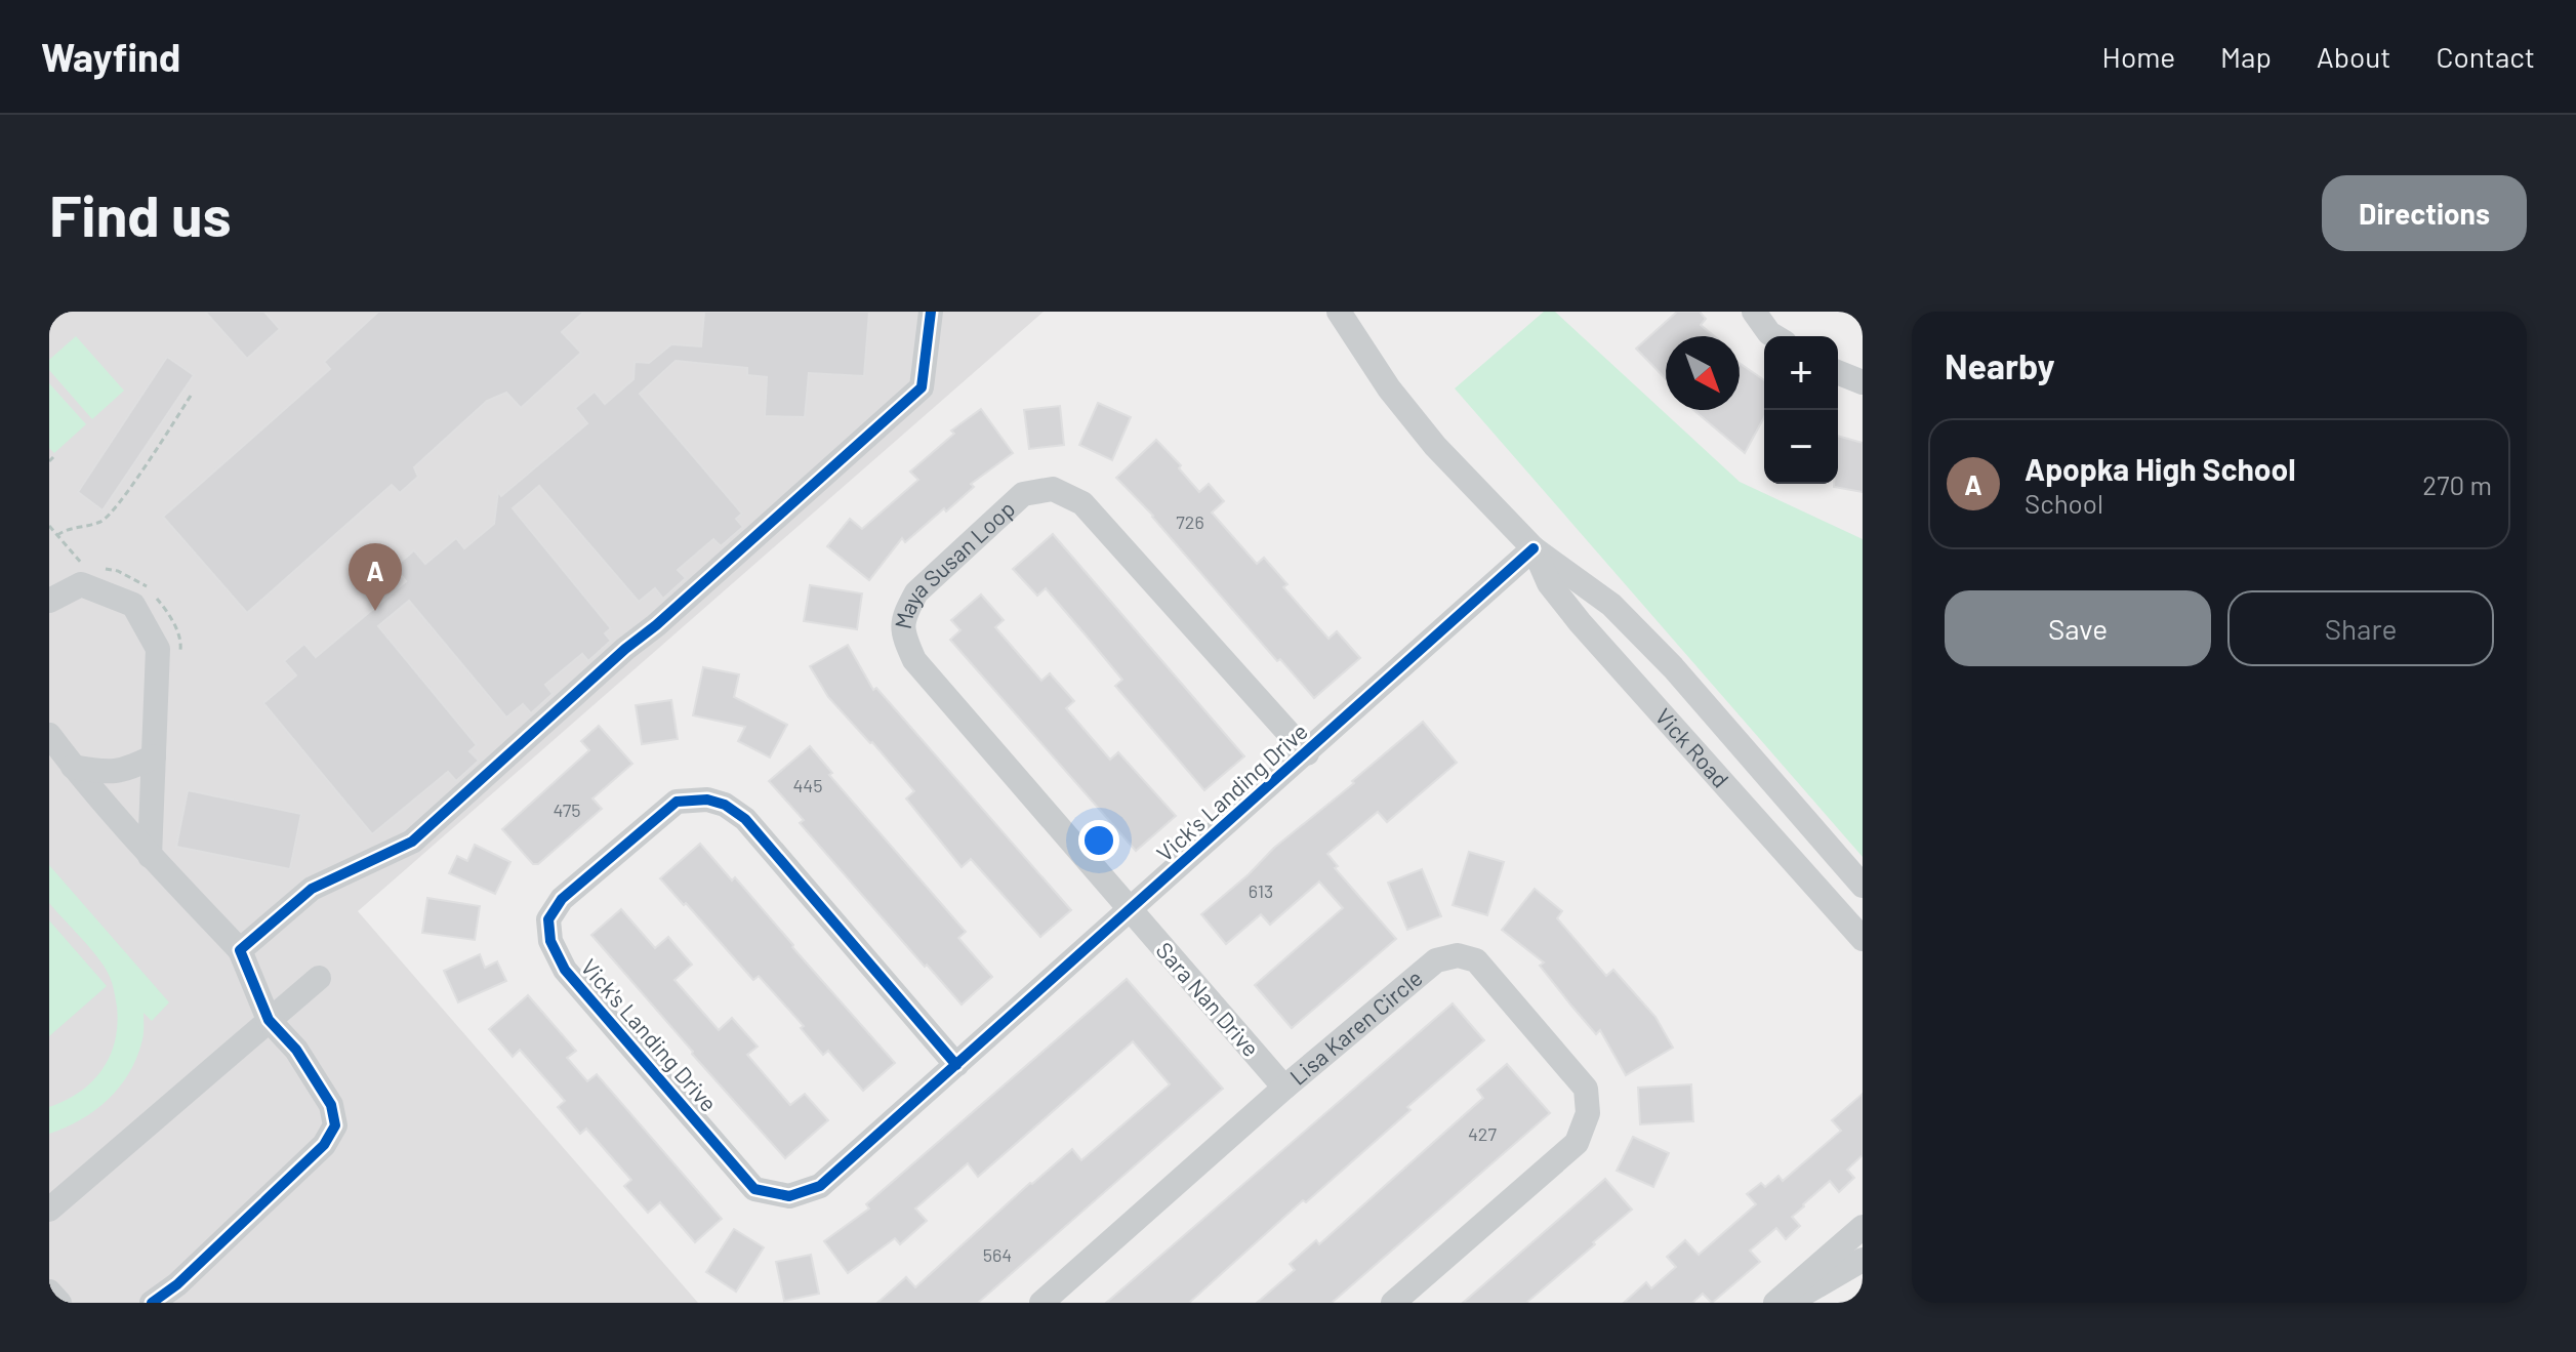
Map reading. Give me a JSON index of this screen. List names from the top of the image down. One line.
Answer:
{"streets":{"street":["Maya Susan Loop","Vick Road","Vick's Landing Drive","Sara Nan Drive","Lisa Karen Circle"]},"crossings":[["Maya Susan Loop","Vick's Landing Drive"],["Maya Susan Loop","Sara Nan Drive"],["Vick Road","Vick's Landing Drive"],["Vick's Landing Drive","Sara Nan Drive"],["Sara Nan Drive","Lisa Karen Circle"]],"house_numbers":["726","445","475","613","427","564"],"north":"bottom right","page":{"header":"Wayfind","nav":["Home","Map","About","Contact"],"buttons":["Directions",["Save","Share"]],"title":"Find us","heading":"Nearby","map_buttons":["+","−"],"list":[{"mark":"A","name":"Apopka High School","note":"School","value":"270 m"}],"pins":"A"}}
